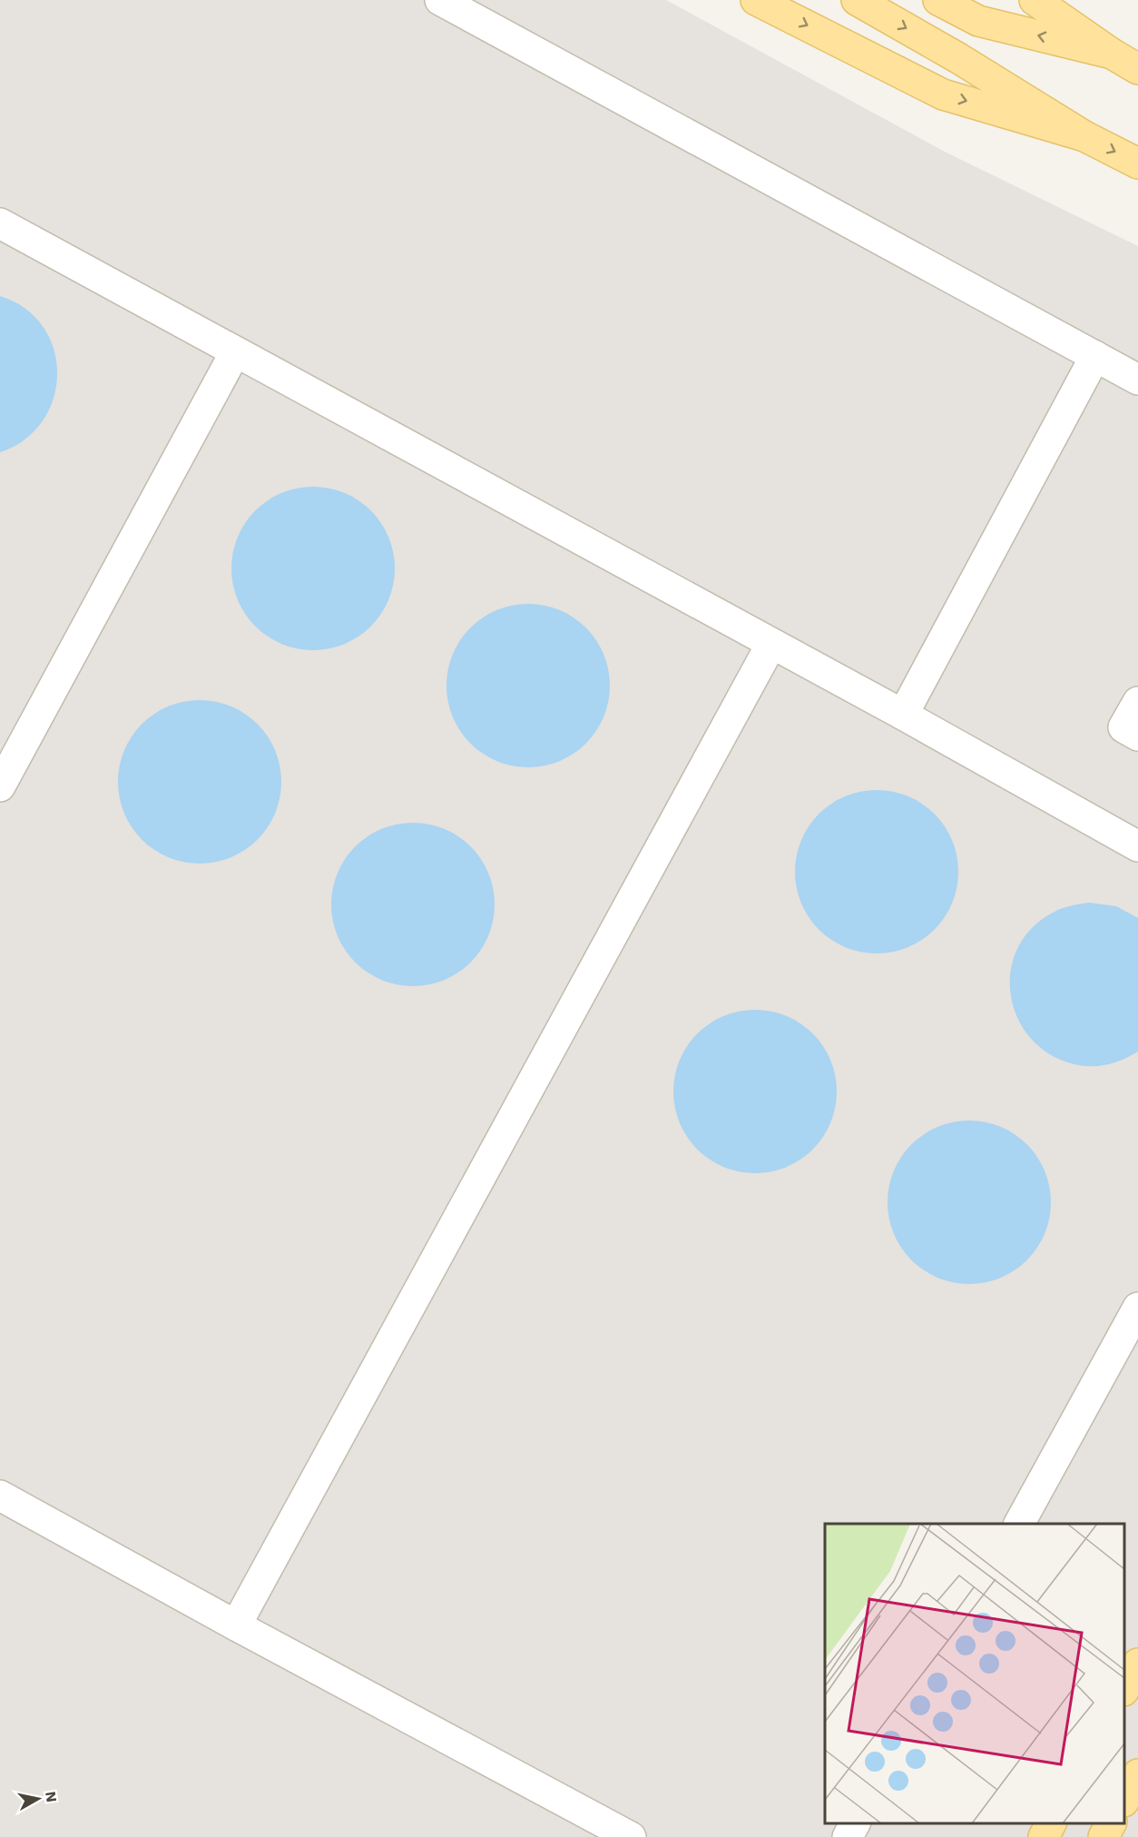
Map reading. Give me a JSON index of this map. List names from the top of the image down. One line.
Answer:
{"north":"right"}
